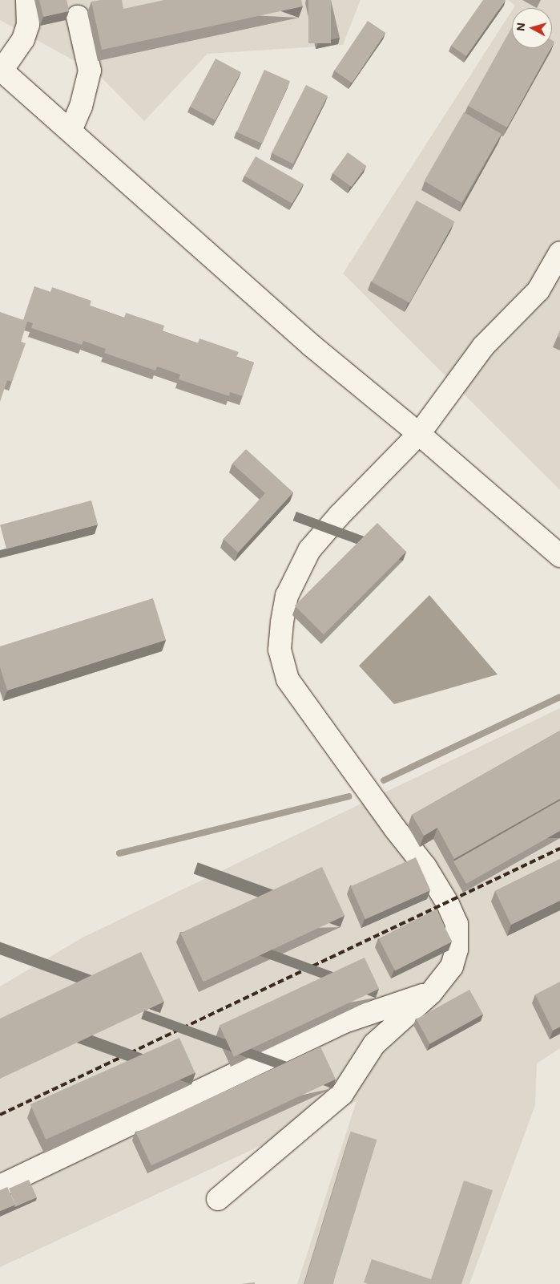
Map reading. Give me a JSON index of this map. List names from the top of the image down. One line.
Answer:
{"north":"left"}
